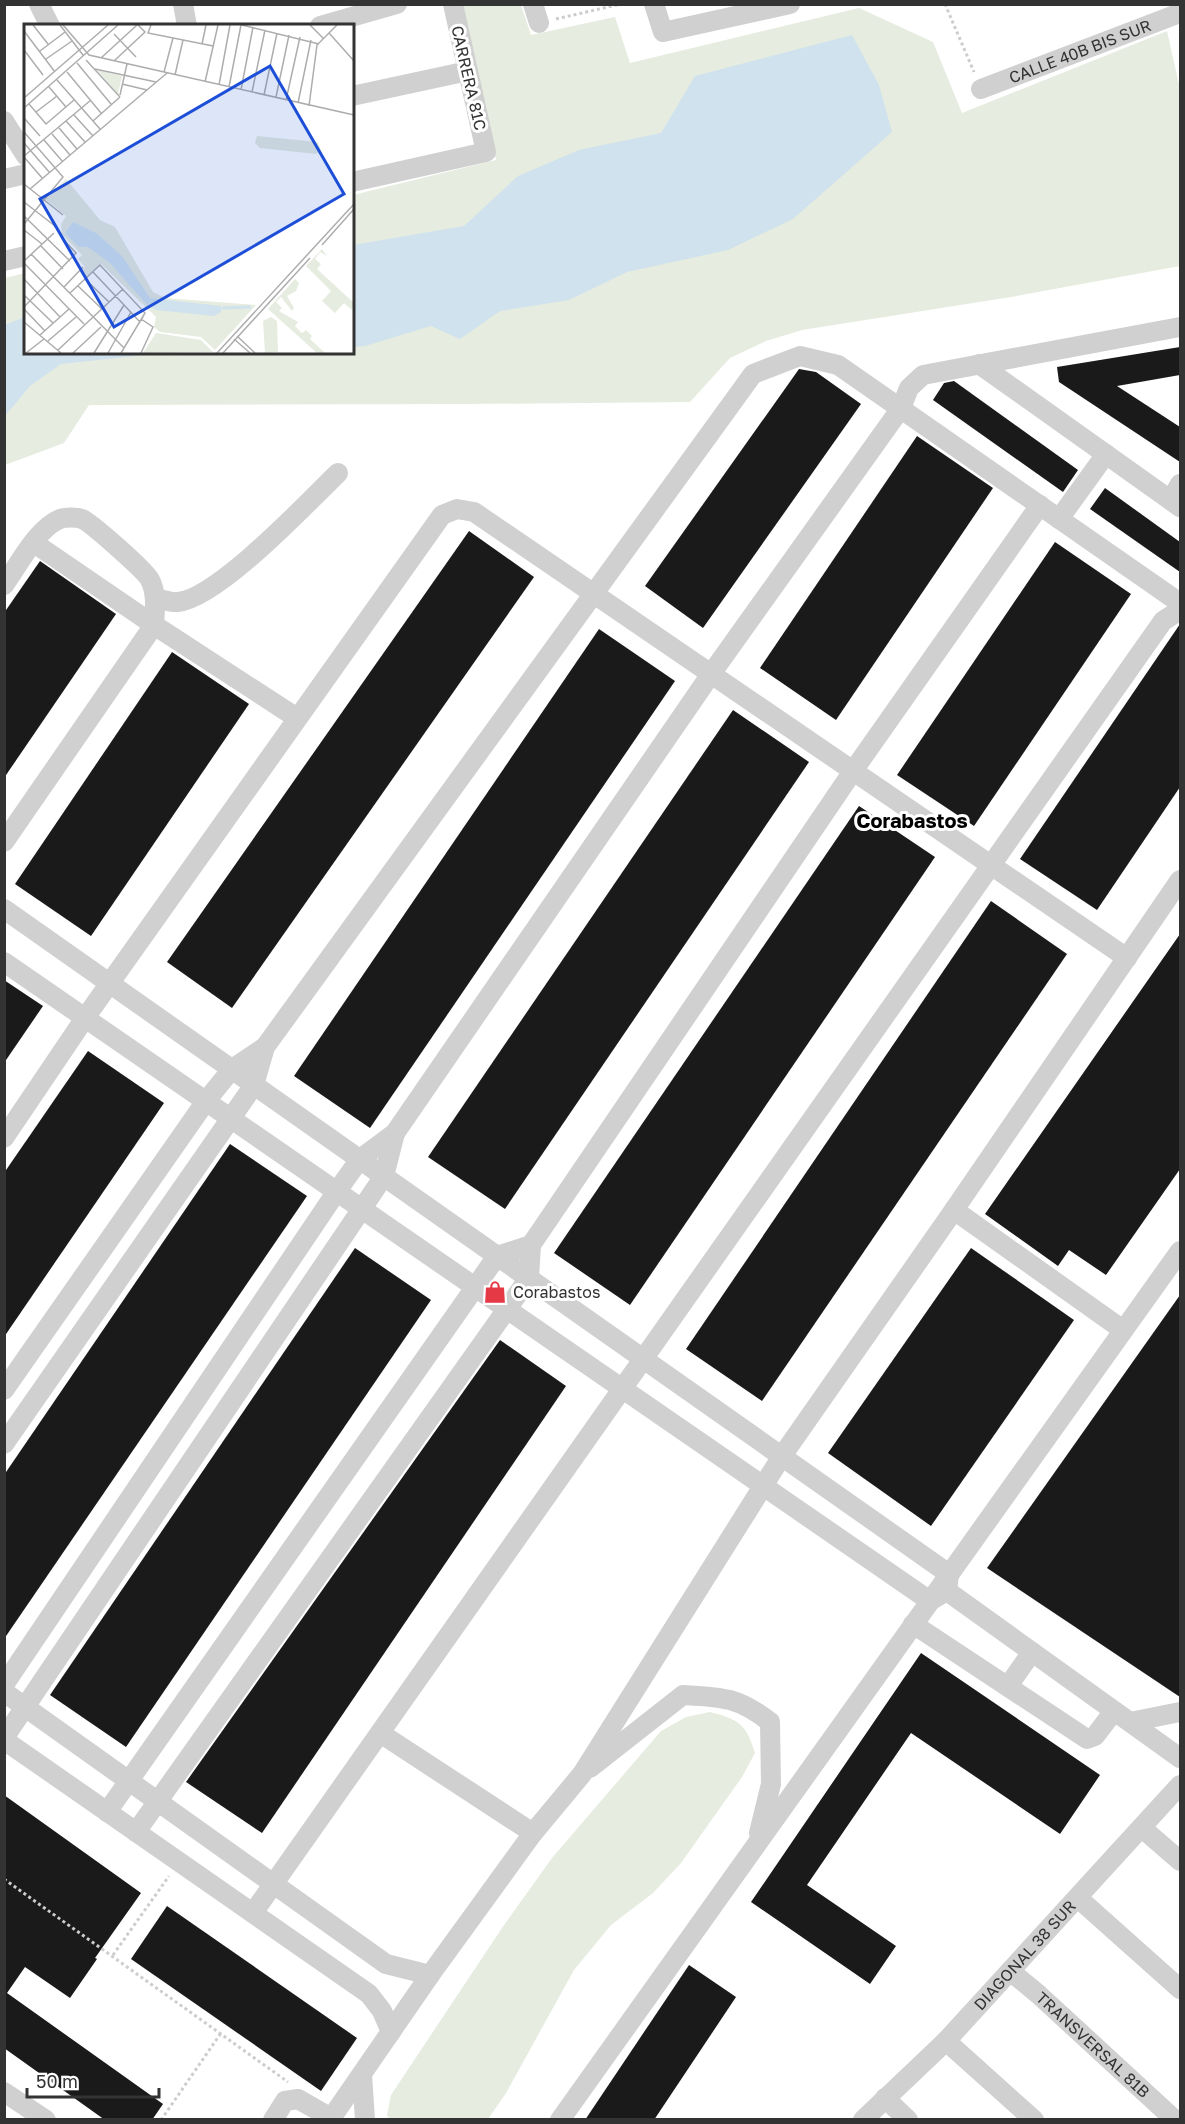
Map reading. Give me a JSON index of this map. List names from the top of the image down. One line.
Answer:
{"streets":{"street":["CALLE 40B BIS SUR","CARRERA 81C","DIAGONAL 38 SUR","TRANSVERSAL 81B"]},"crossings":[["DIAGONAL 38 SUR","TRANSVERSAL 81B"]],"districts":["Corabastos"],"places":{"shop":["Corabastos"]},"scale_bar":"50 m"}
